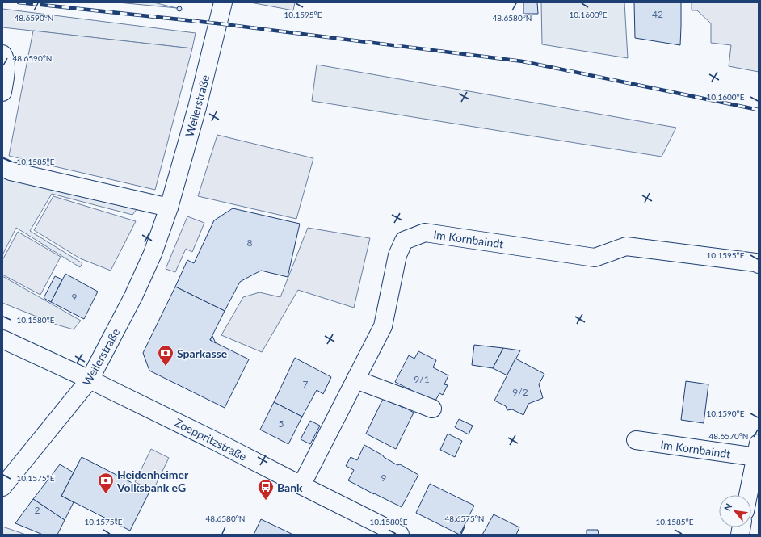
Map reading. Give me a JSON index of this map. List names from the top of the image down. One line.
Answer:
{"streets":{"street":["Weilerstraße","Im Kornbaindt","Zoeppritzstraße"]},"crossings":[["Weilerstraße","Zoeppritzstraße"],["Im Kornbaindt","Zoeppritzstraße"]],"places":{"bank":["Sparkasse","Heidenheimer Volksbank eG"],"bus stop":["Bank"]},"house_numbers":["42","8","9","9/1","7","9/2","5","9","2"],"north":"top left","coordinates":["10.1595°E","10.1600°E","48.6590°N","48.6580°N","10.1585°E","10.1580°E","10.1590°E","48.6570°N","10.1575°E","48.6575°N"]}
